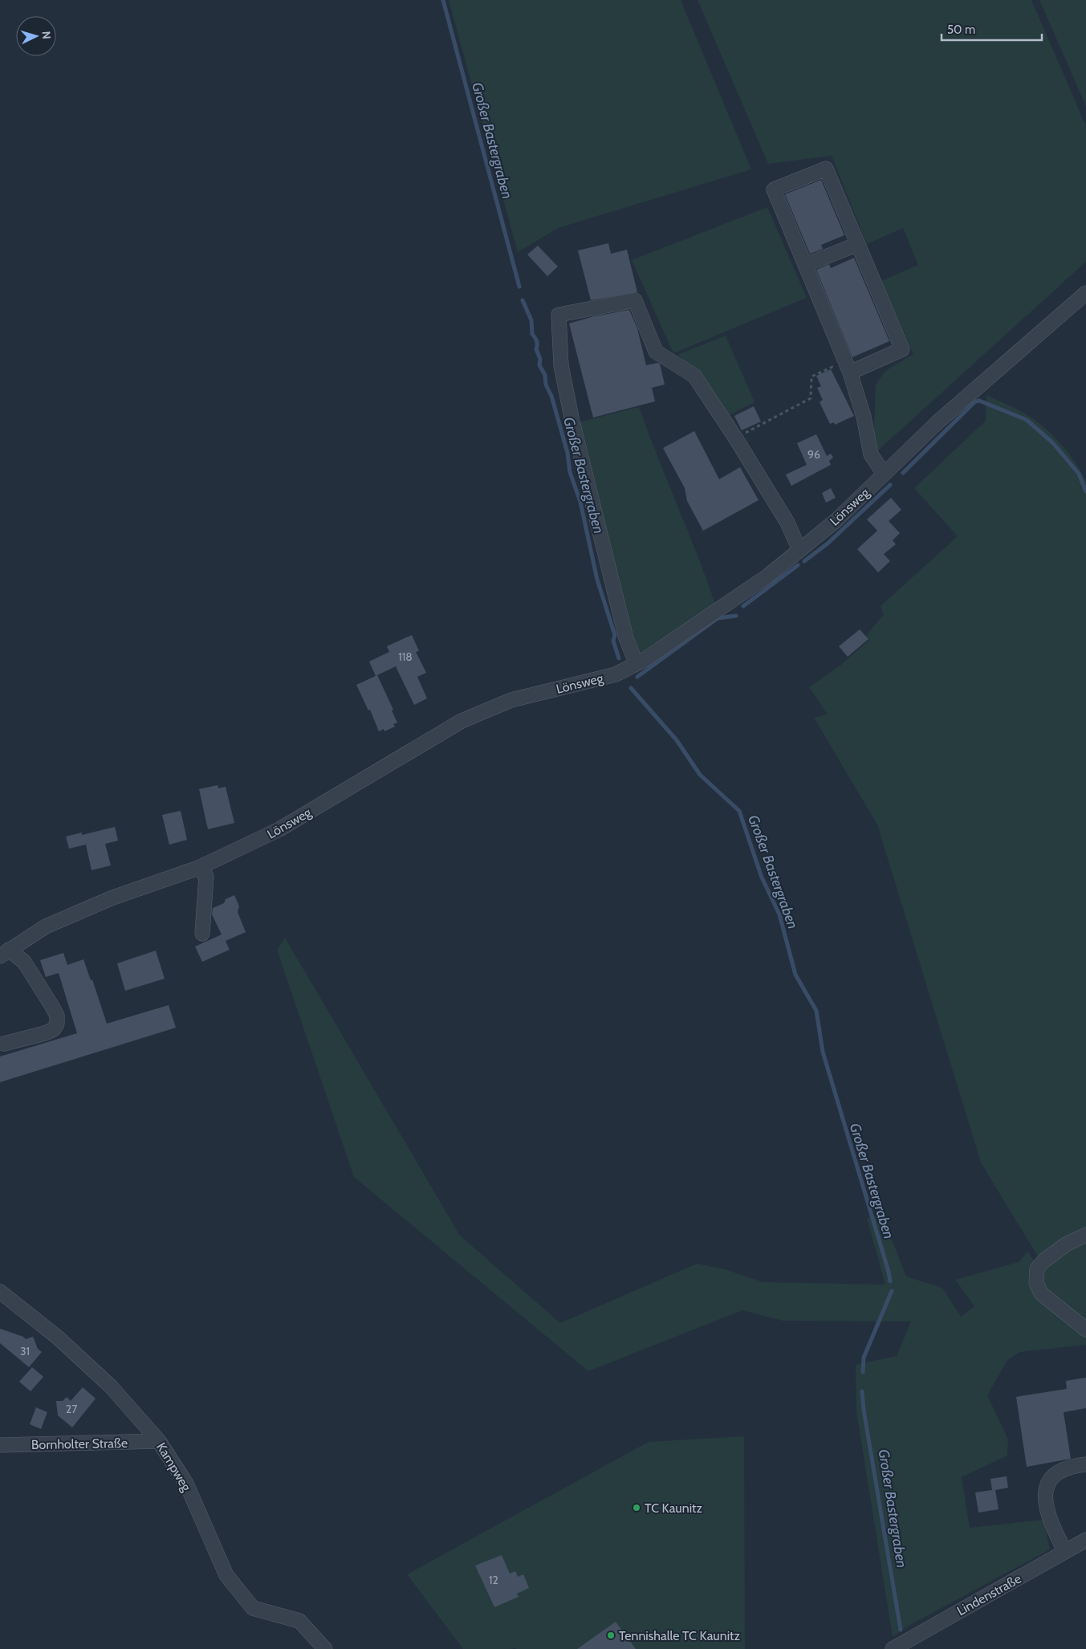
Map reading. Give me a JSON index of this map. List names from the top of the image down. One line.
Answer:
{"streets":{"street":["Lönsweg","Bornholter Straße","Kampweg","Lindenstraße"]},"crossings":[["Bornholter Straße","Kampweg"]],"water":["Großer Bastergraben"],"places":["TC Kaunitz","Tennishalle TC Kaunitz"],"house_numbers":["96","118","31","27","12"],"scale_bar":"50 m","north":"right"}
